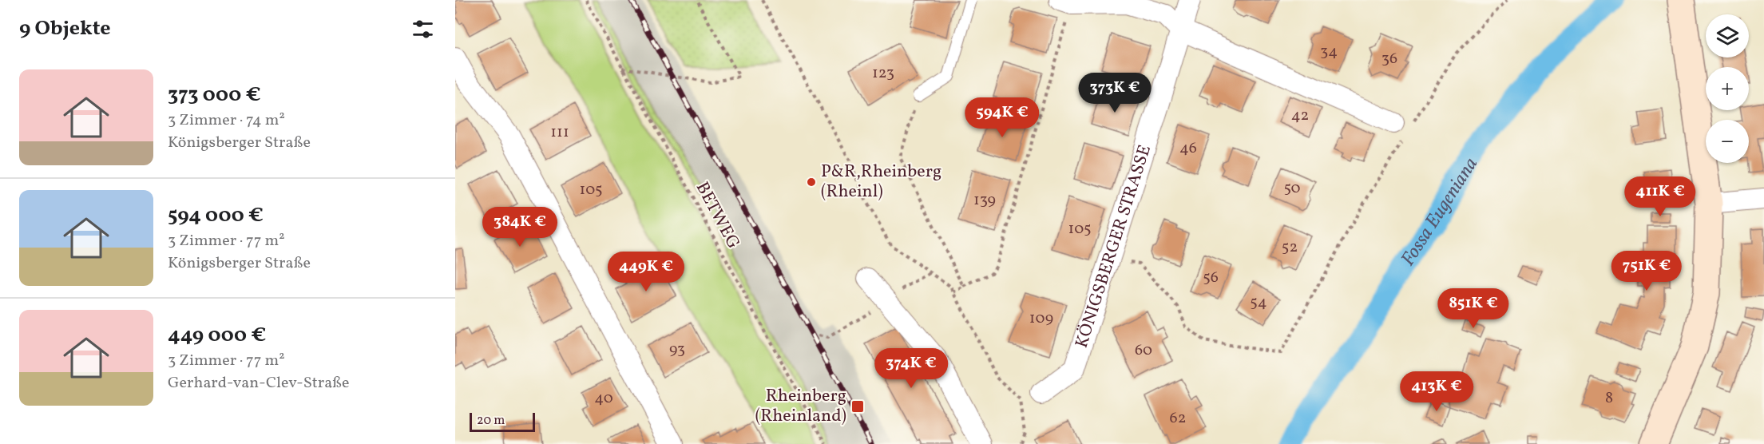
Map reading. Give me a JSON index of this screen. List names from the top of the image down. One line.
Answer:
{"streets":{"street":["KÖNIGSBERGER STRASSE"],"path":["BETWEG"]},"water":["Fossa Eugeniana"],"places":{"other":["P&R,Rheinberg (Rheinl)"],"transit":["Rheinberg (Rheinland)"]},"house_numbers":["34","36","123","42","111","46","50","105","139","105","52","56","54","109","93","60","40","8","62"],"scale_bar":"20 m","page":{"heading":"9 Objekte","map_buttons":["+","−"],"list":[{"name":"373 000 €","note":"3 Zimmer · 74 m² · Königsberger Straße"},{"name":"594 000 €","note":"3 Zimmer · 77 m² · Königsberger Straße"},{"name":"449 000 €","note":"3 Zimmer · 77 m² · Gerhard-van-Clev-Straße"}],"price":["373K €","594K €","411K €","384K €","751K €","449K €","851K €","374K €","413K €"],"scale":"20 m"}}
